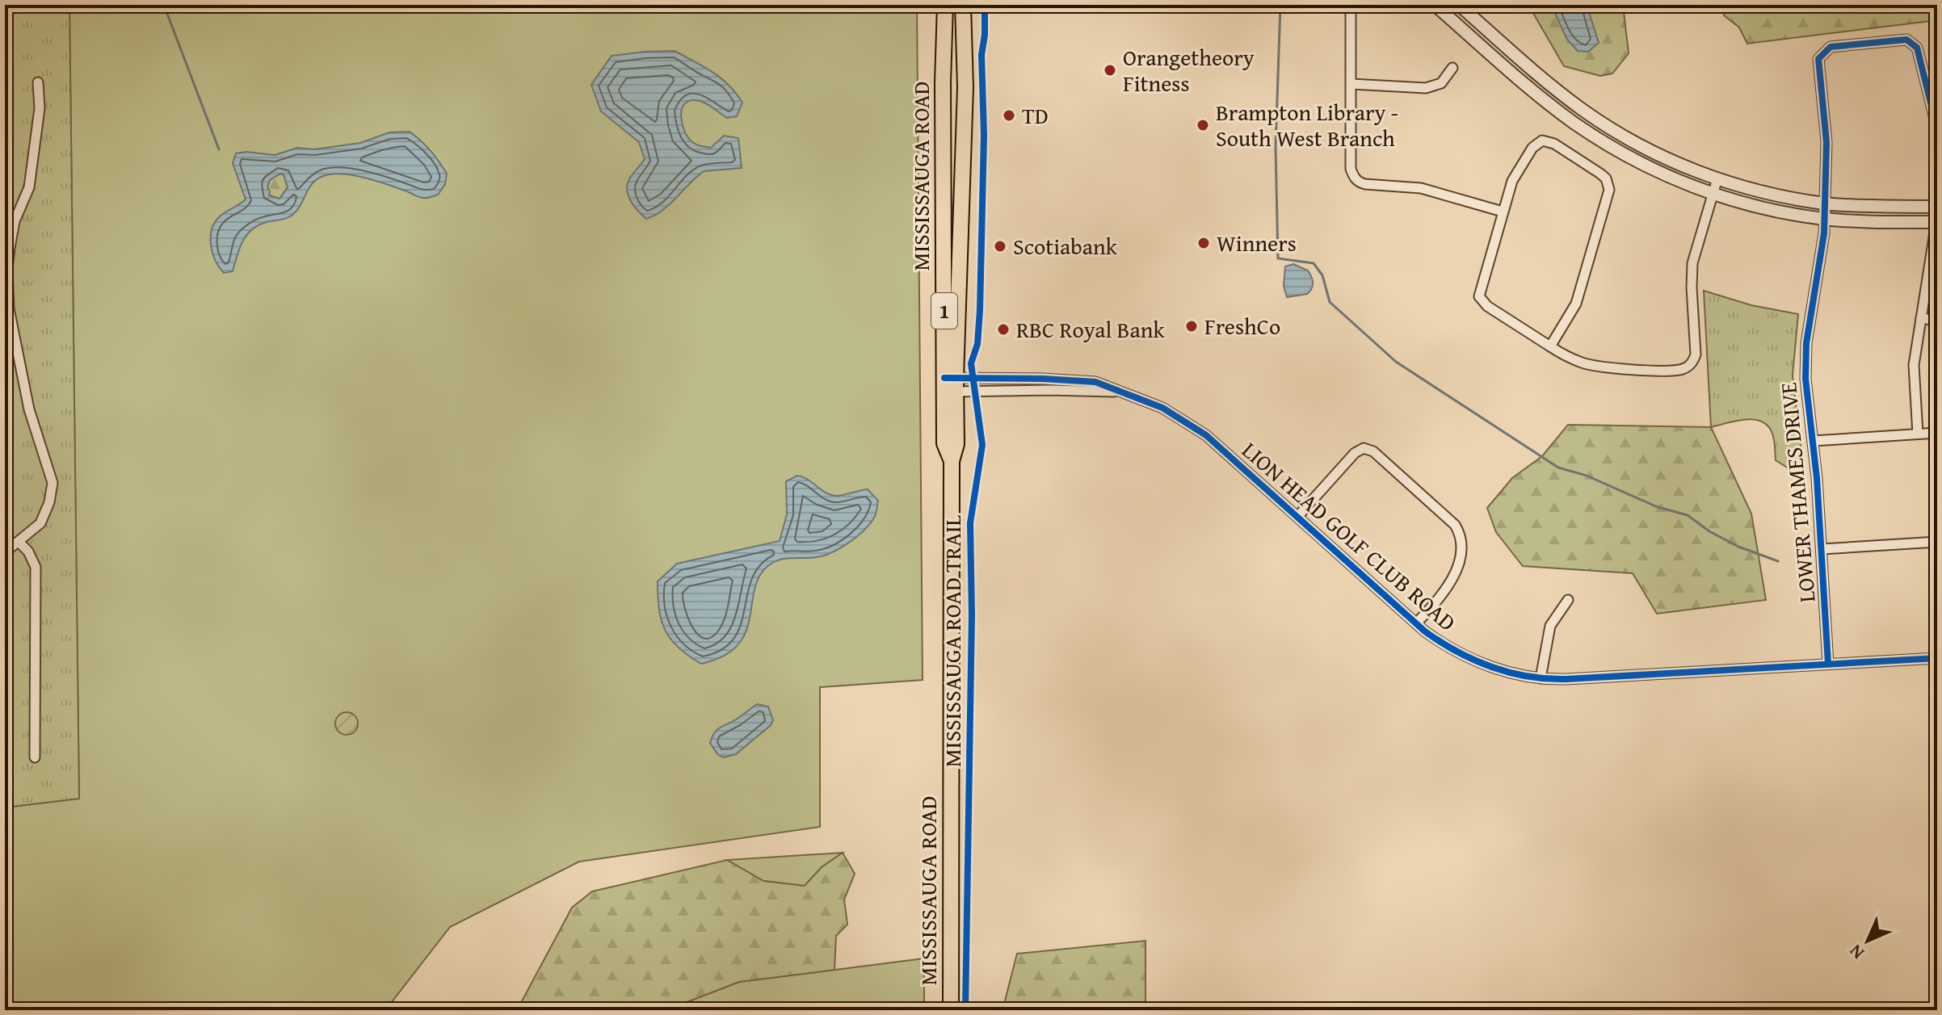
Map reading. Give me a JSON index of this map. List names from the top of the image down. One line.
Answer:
{"streets":{"main road":["MISSISSAUGA ROAD","1"],"street":["LOWER THAMES DRIVE","LION HEAD GOLF CLUB ROAD"],"cycle path":["MISSISSAUGA ROAD TRAIL"]},"crossings":[["MISSISSAUGA ROAD","LION HEAD GOLF CLUB ROAD"],["LOWER THAMES DRIVE","LION HEAD GOLF CLUB ROAD"]],"places":["Orangetheory Fitness","TD","Brampton Library - South West Branch","Winners","Scotiabank","FreshCo","RBC Royal Bank"],"north":"bottom left"}
